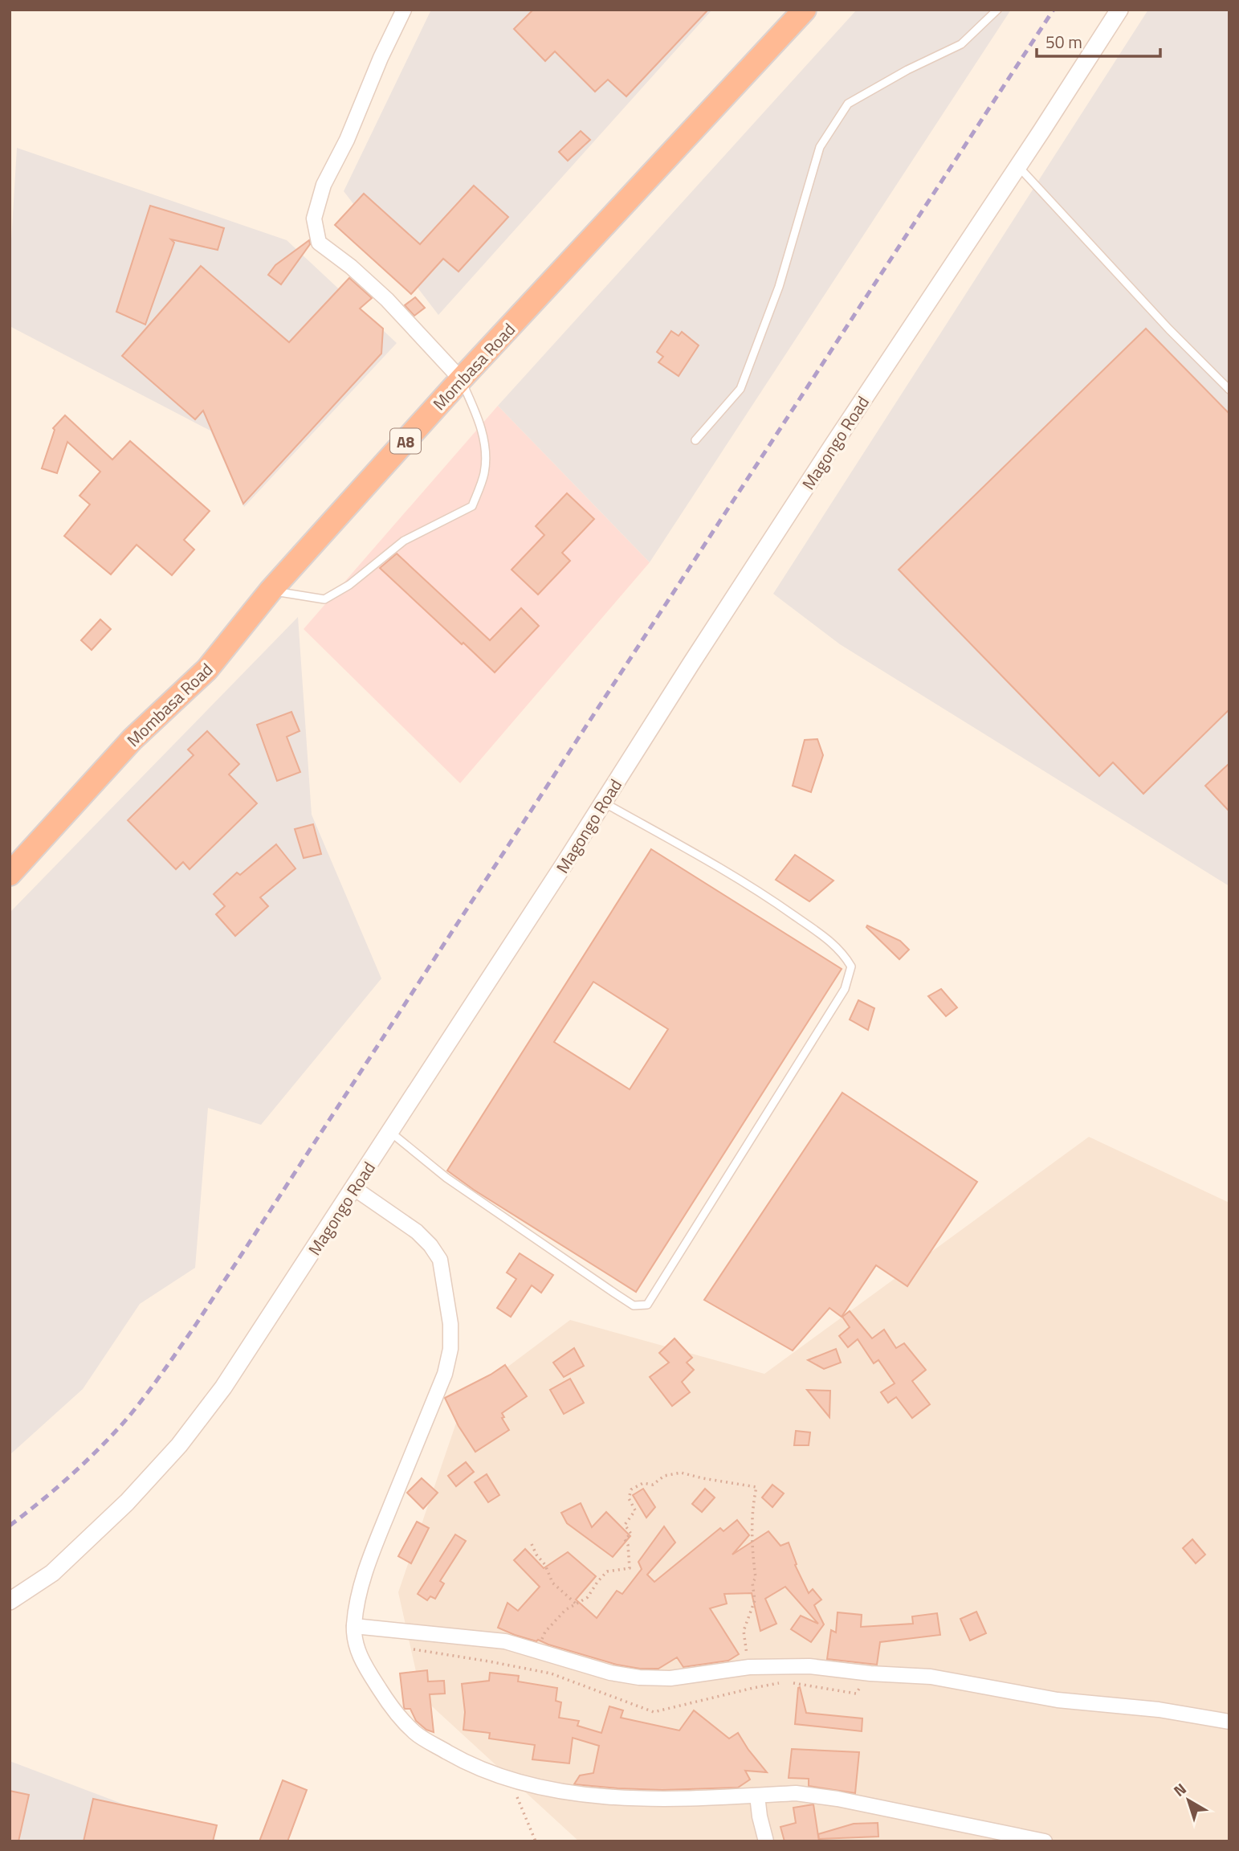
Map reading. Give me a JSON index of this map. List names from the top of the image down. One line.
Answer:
{"streets":{"highway":["Mombasa Road","A8"],"street":["Magongo Road"]},"scale_bar":"50 m","north":"top left"}
